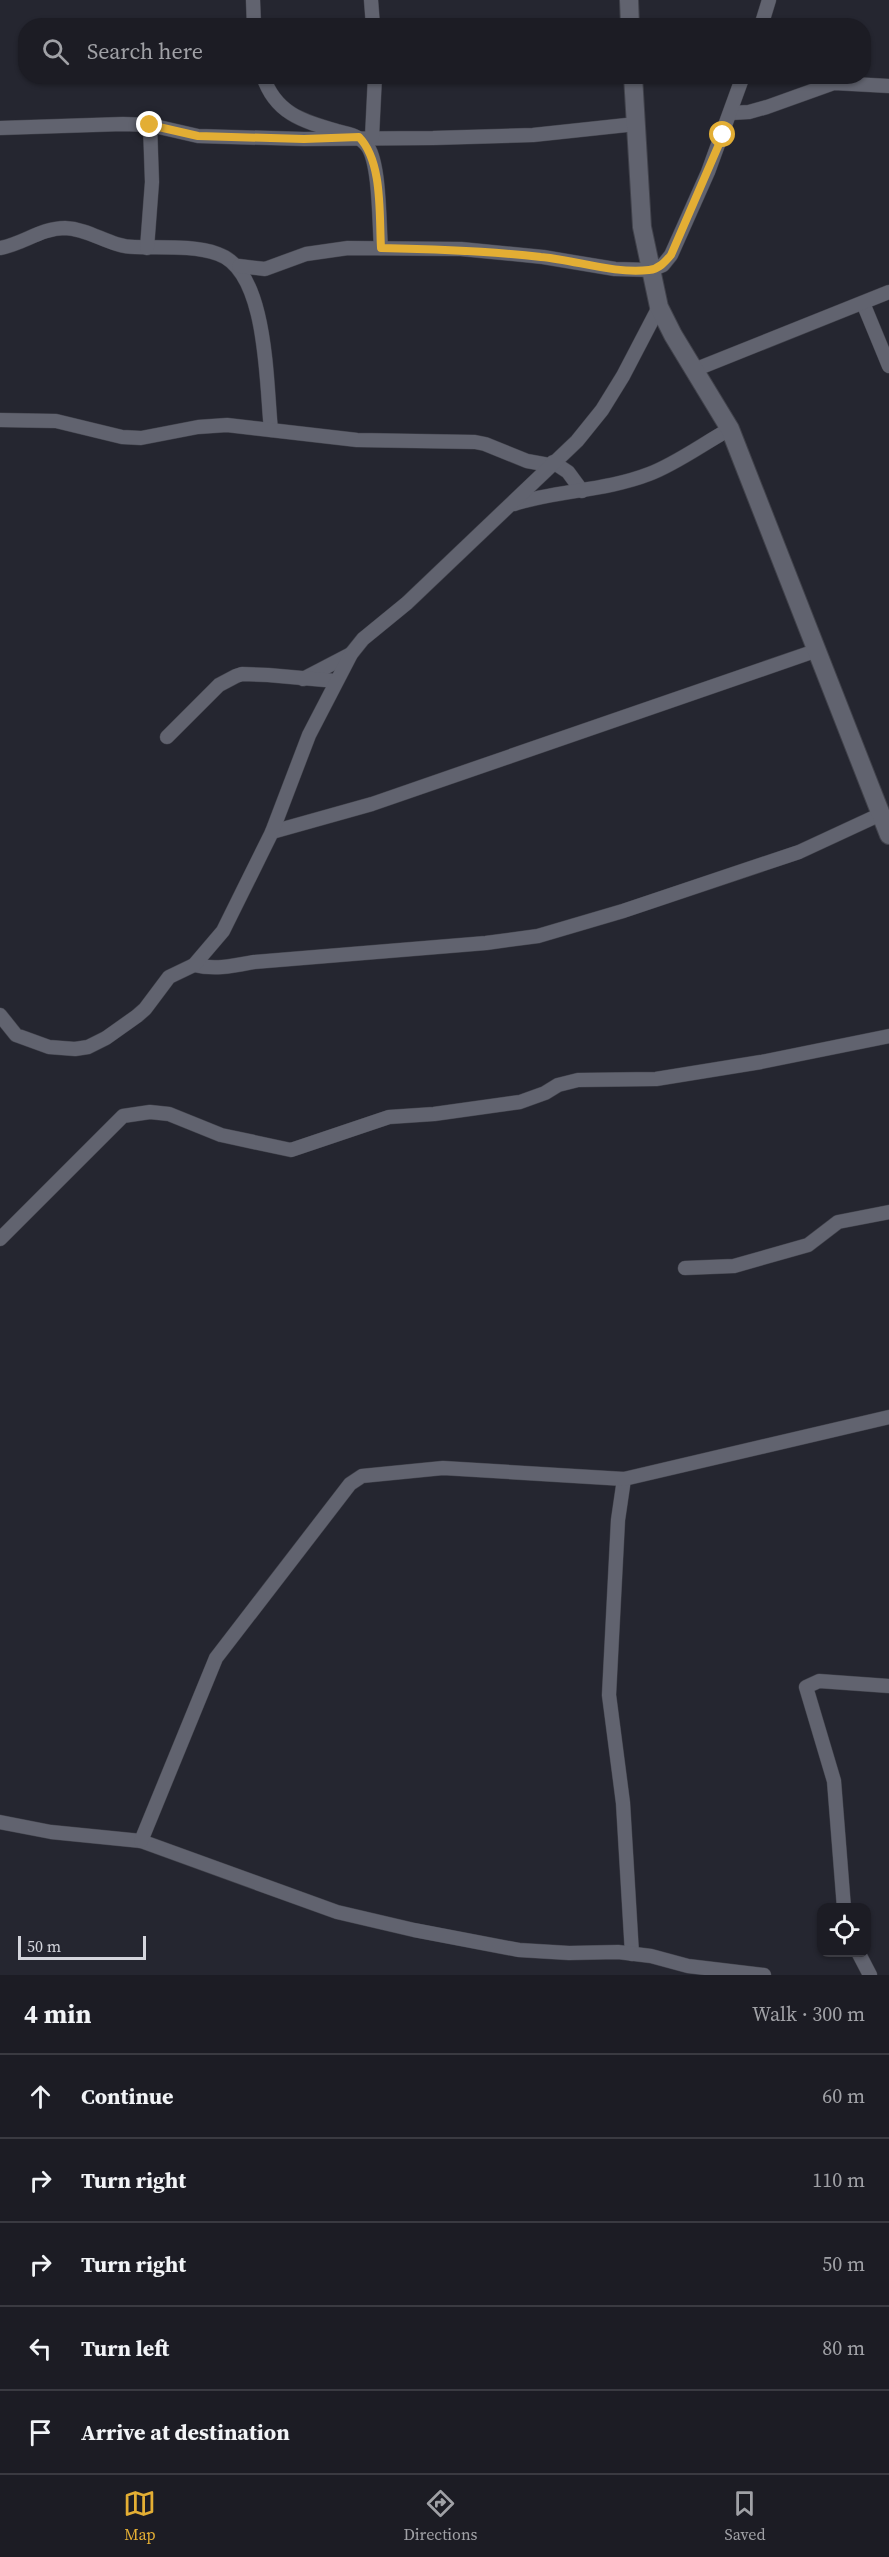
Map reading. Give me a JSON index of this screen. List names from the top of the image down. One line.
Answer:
{"scale_bar":"50 m","page":{"search":"Search here","scale":"50 m","heading":["4 min","Walk · 300 m"],"list":[["Continue","60 m"],["Turn right","110 m"],["Turn right","50 m"],["Turn left","80 m"],"Arrive at destination"],"nav":["Map","Directions","Saved"]}}
